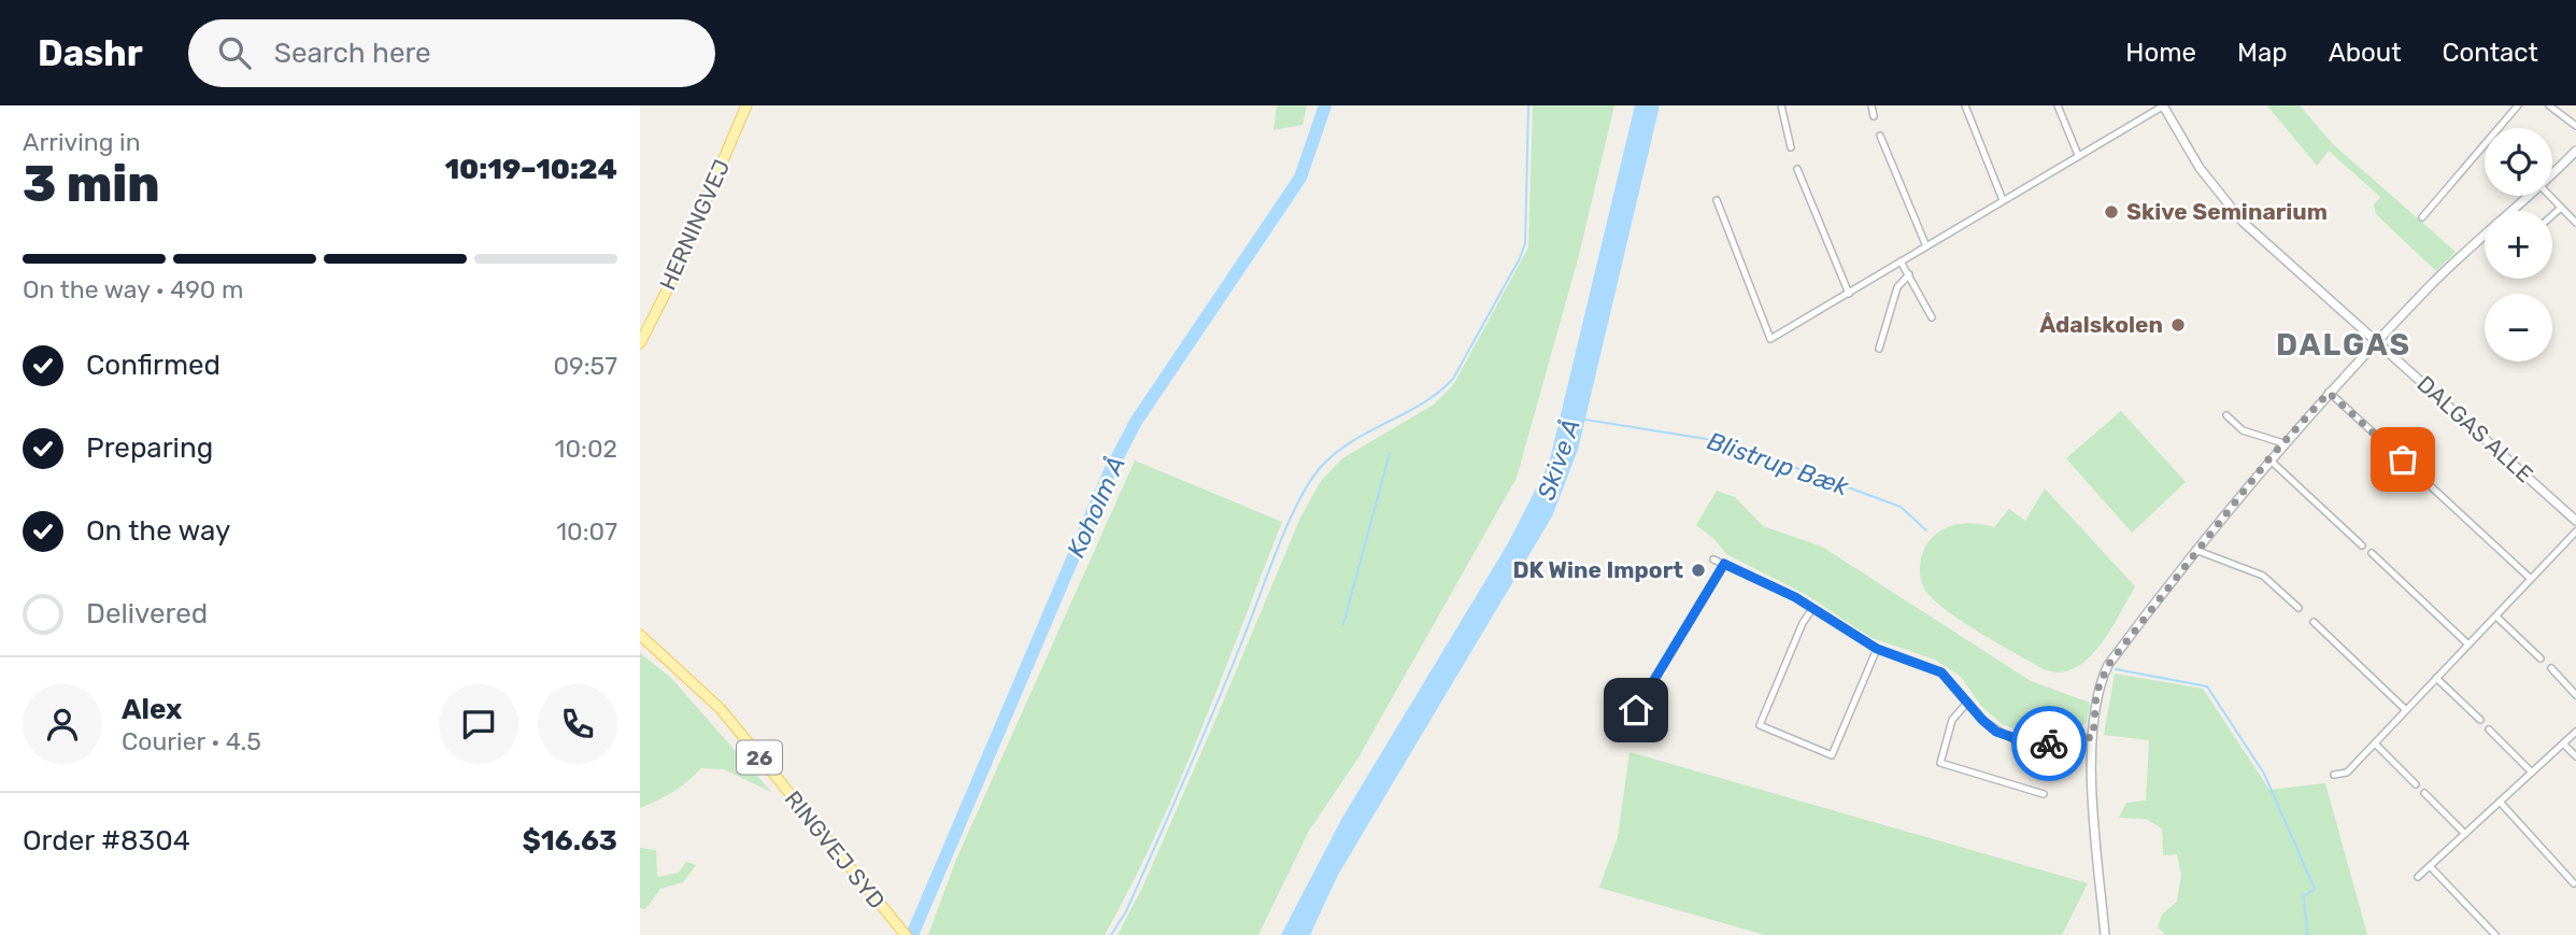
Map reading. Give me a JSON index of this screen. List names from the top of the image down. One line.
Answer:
{"streets":{"main road":["HERNINGVEJ","26","RINGVEJ SYD"],"street":["DALGAS ALLE"]},"districts":["DALGAS"],"water":["Skive Å","Blistrup Bæk","Koholm Å"],"places":["Skive Seminarium","Ådalskolen","DK Wine Import"],"page":{"header":"Dashr","search":"Search here","nav":["Home","Map","About","Contact"],"heading":["3 min","Arriving in","10:19–10:24"],"panel":["Alex","Courier · 4.5","Order #8304","$16.63"],"map_buttons":["+","−"],"bar":"On the way · 490 m","list":[["Confirmed","09:57"],["Preparing","10:02"],["On the way","10:07"],"Delivered"]}}
